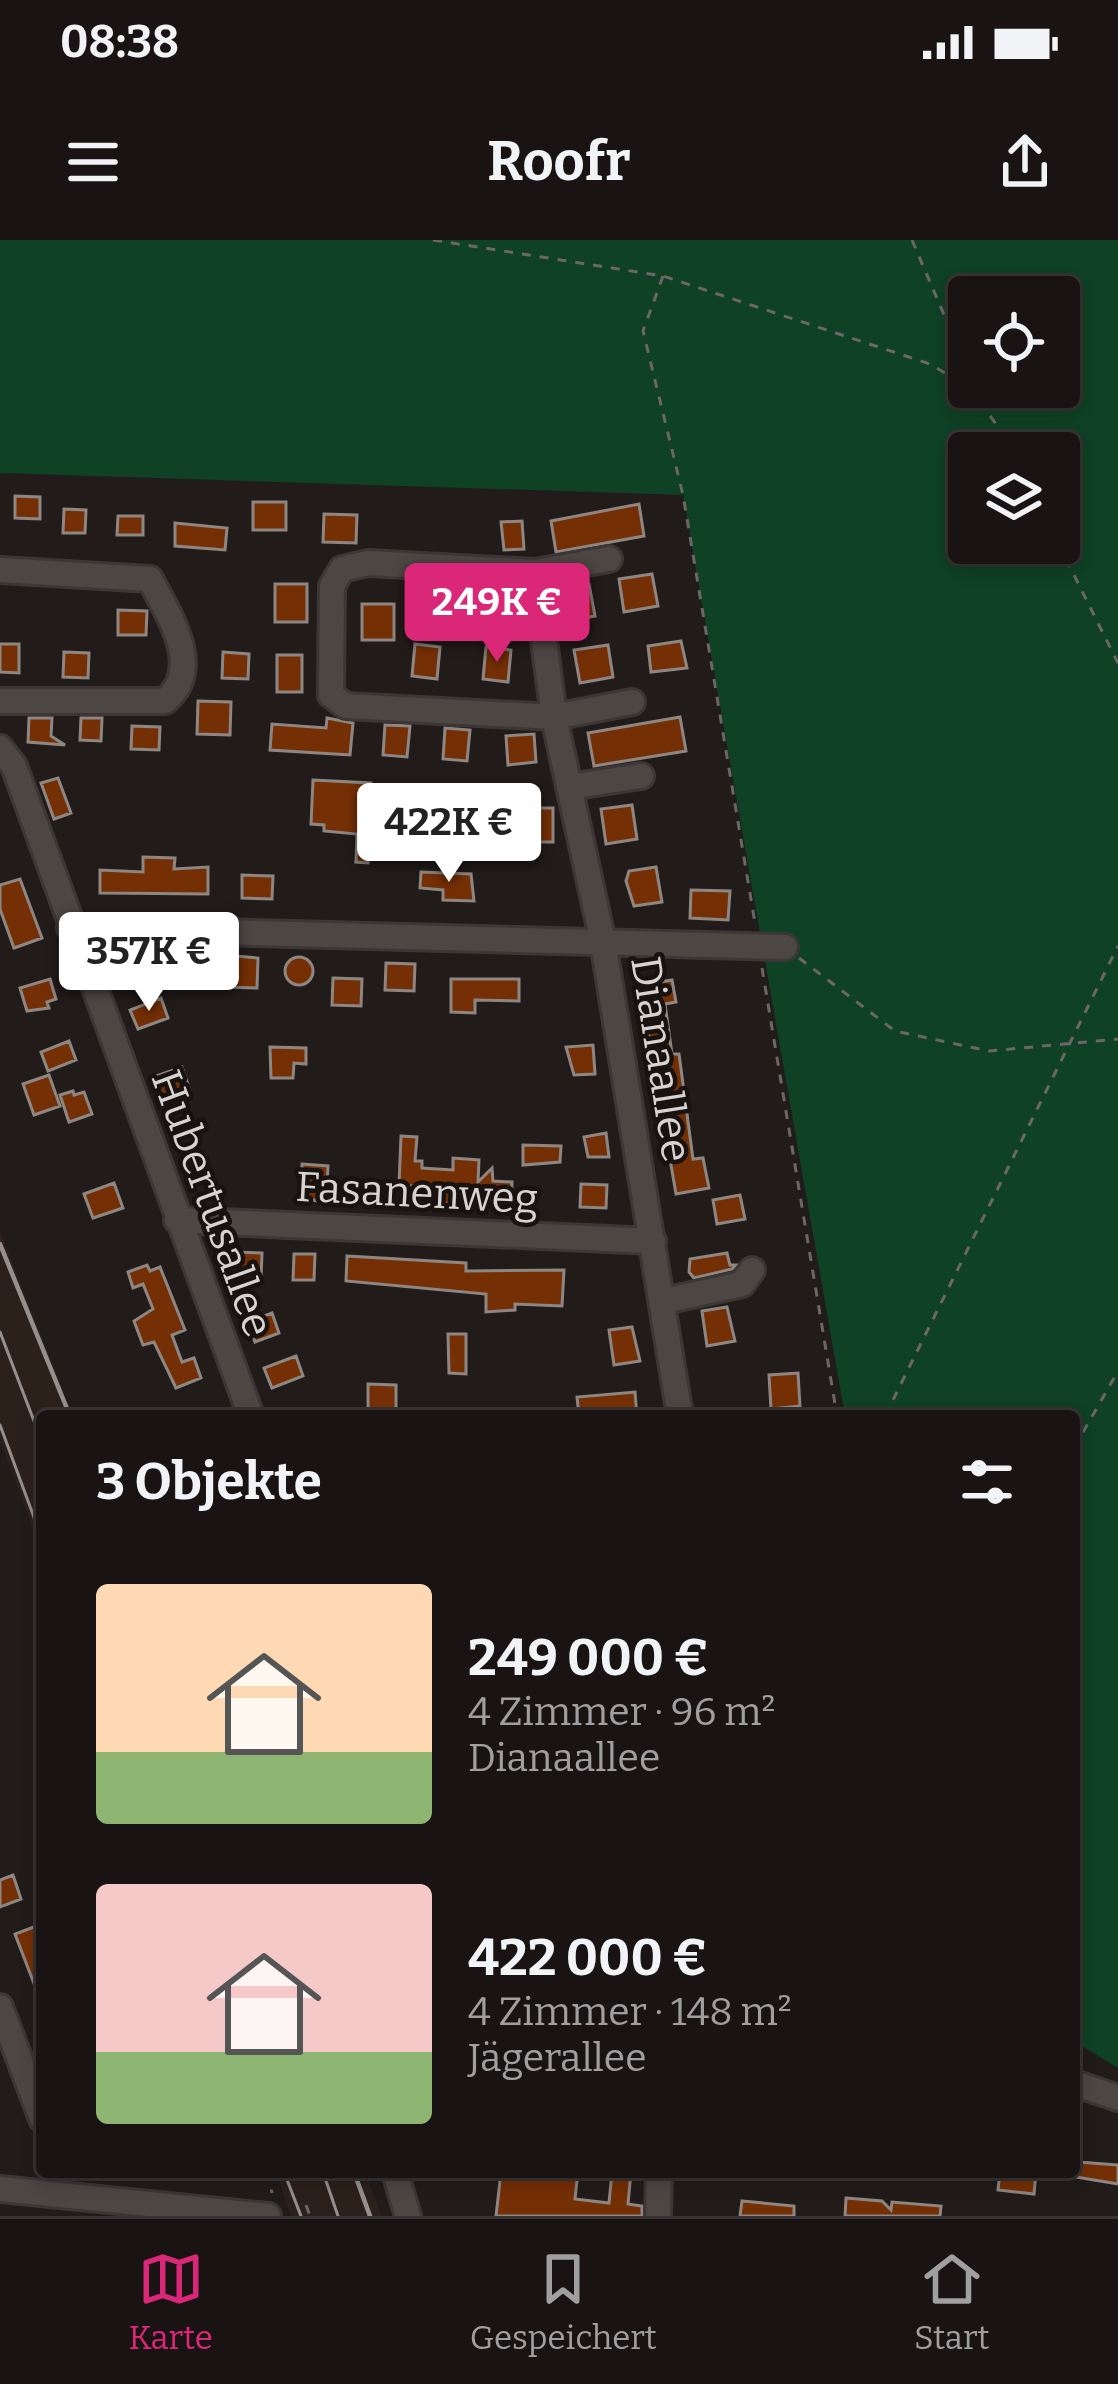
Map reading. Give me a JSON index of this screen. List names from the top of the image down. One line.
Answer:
{"streets":{"street":["Dianaallee","Fasanenweg","Hubertusallee"]},"crossings":[["Dianaallee","Fasanenweg"],["Fasanenweg","Hubertusallee"]],"page":{"status":"08:38","header":"Roofr","price":["249K €","422K €","357K €"],"heading":"3 Objekte","list":[{"name":"249 000 €","note":"4 Zimmer · 96 m² · Dianaallee"},{"name":"422 000 €","note":"4 Zimmer · 148 m² · Jägerallee"}],"tabs":["Karte","Gespeichert","Start"]}}
